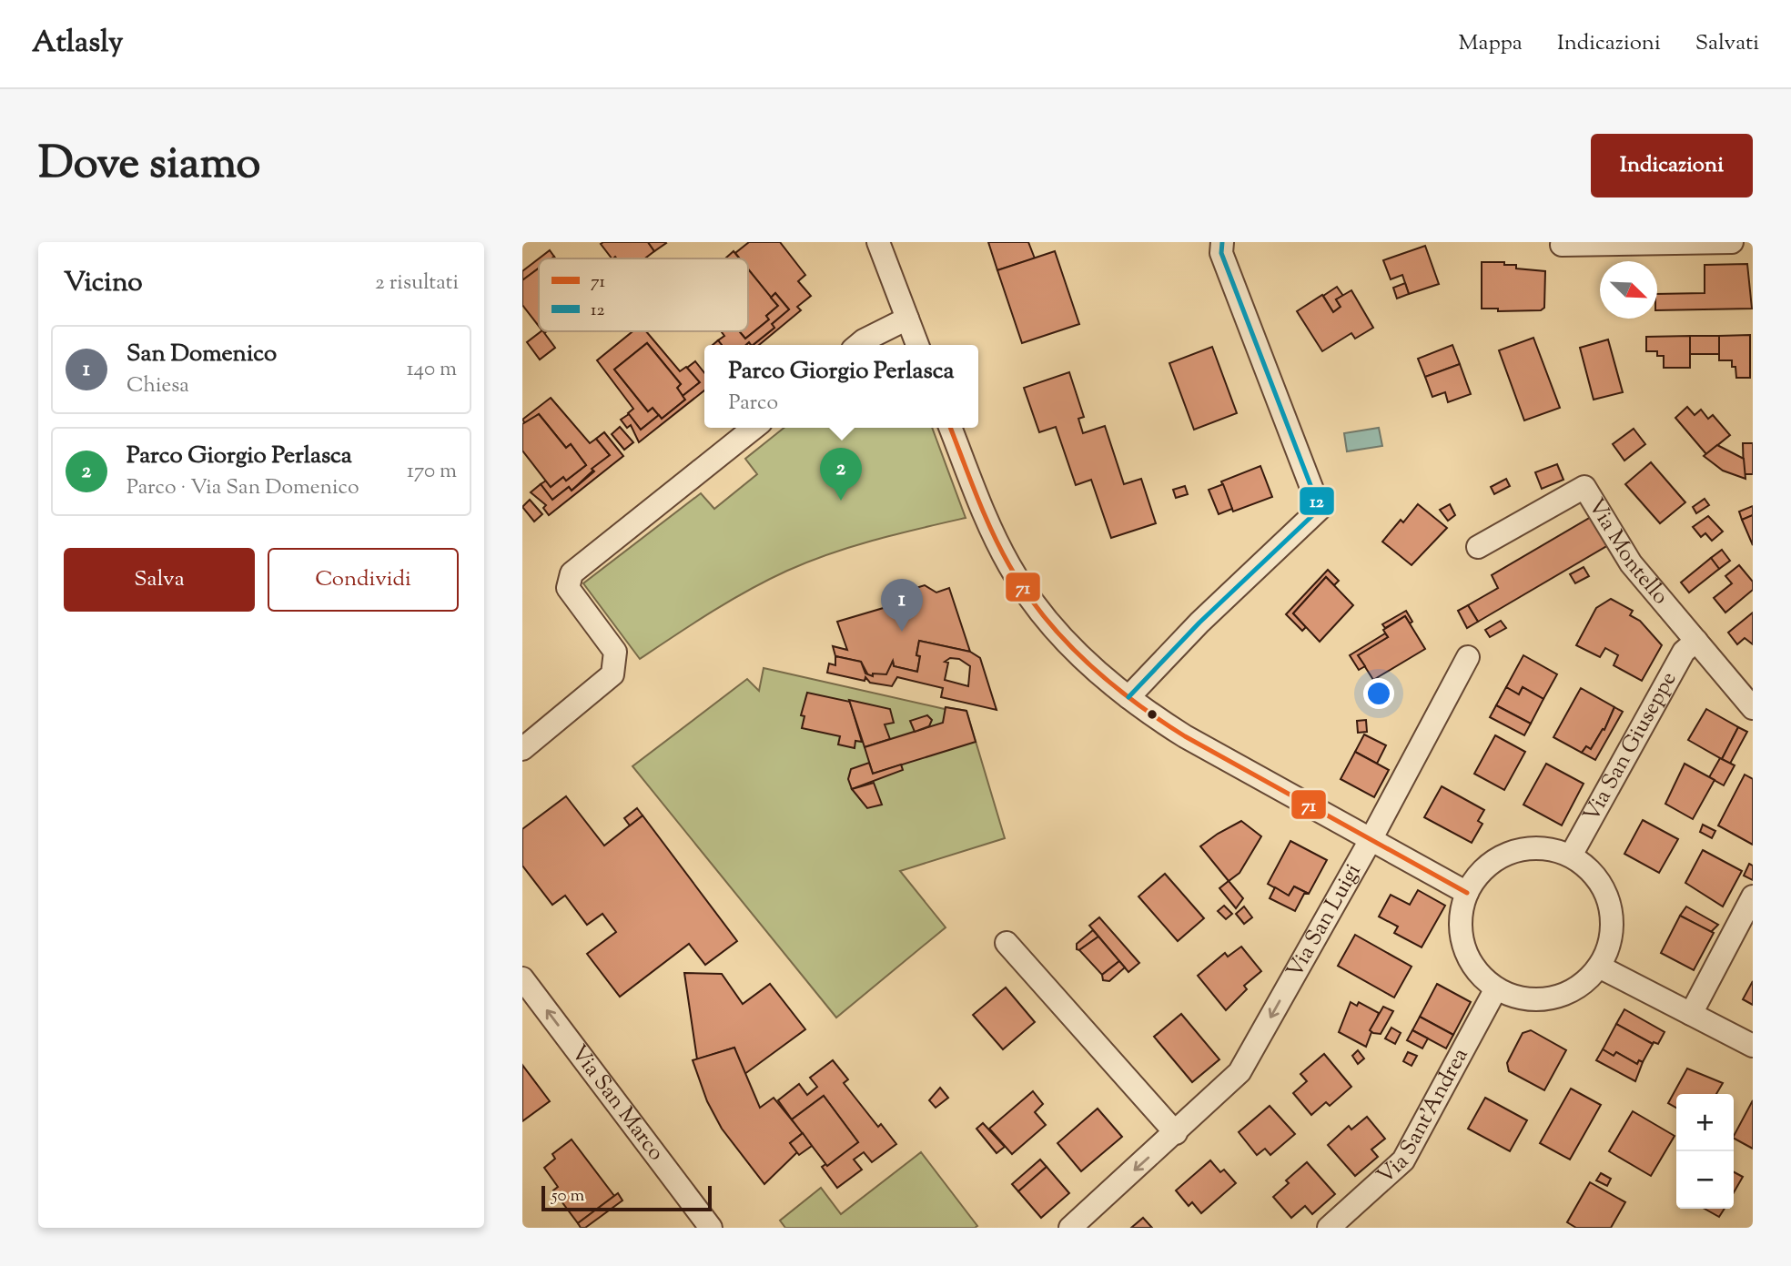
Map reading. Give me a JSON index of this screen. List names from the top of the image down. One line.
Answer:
{"streets":{"street":["Via Montello","Via San Giuseppe","Via San Luigi","Via San Marco","Via Sant'Andrea"]},"crossings":[["Via Montello","Via San Giuseppe"],["Via San Giuseppe","Via Sant'Andrea"]],"one_way":["Via San Luigi","Via San Marco"],"lines":["transit line 12","transit line 71"],"legend":["71","12"],"scale_bar":"50 m","north":"bottom right","page":{"header":"Atlasly","nav":["Mappa","Indicazioni","Salvati"],"title":"Dove siamo","buttons":["Indicazioni",["Salva","Condividi"]],"heading":["Vicino","2 risultati"],"list":[{"mark":"1","name":"San Domenico","note":"Chiesa","value":"140 m"},{"mark":"2","name":"Parco Giorgio Perlasca","note":"Parco · Via San Domenico","value":"170 m"}],"popup":["Parco Giorgio Perlasca","Parco"],"pins":["2","1"],"map_buttons":["+","−"],"scale":"50 m"}}
